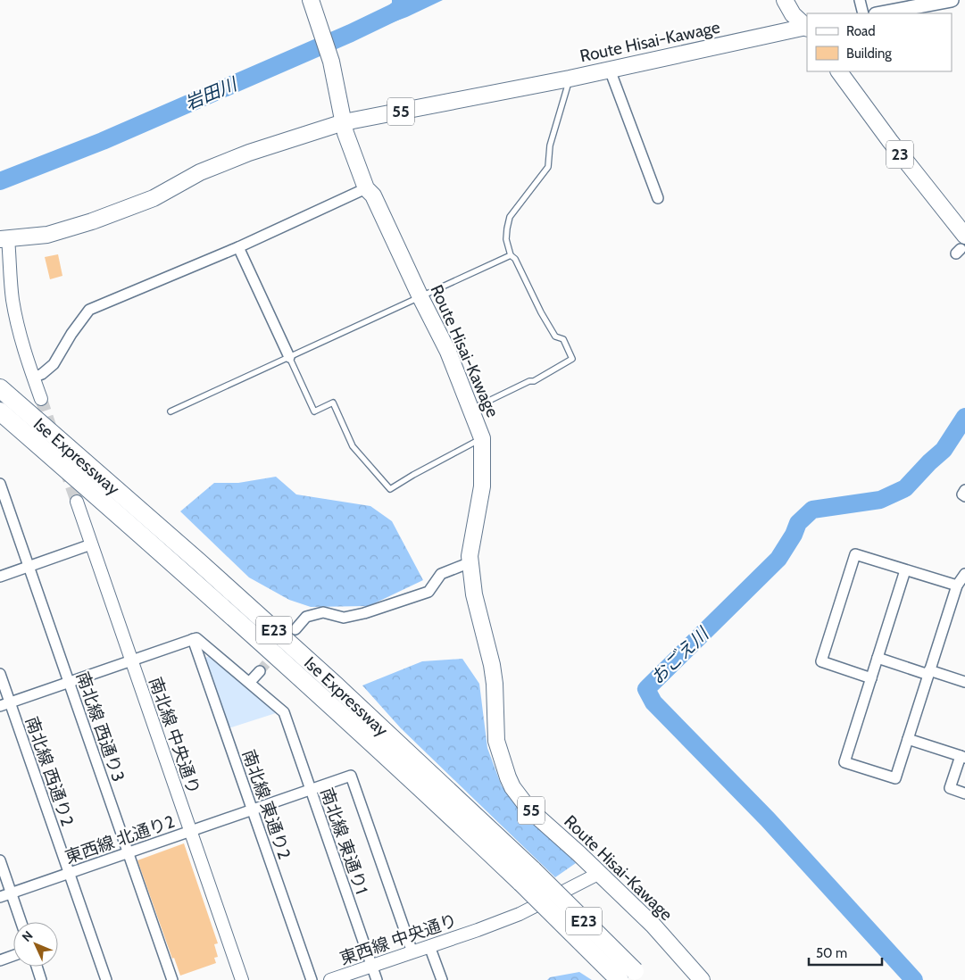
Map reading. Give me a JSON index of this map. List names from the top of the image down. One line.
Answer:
{"streets":{"highway":["Ise Expressway","E23"],"main road":["Route Hisai-Kawage","55","23"],"street":["南北線 西通り3","南北線 中央通り","南北線 西通り2","南北線 東通り2","東西線 北通り2","南北線 東通り1","東西線 中央通り"]},"crossings":[["Route Hisai-Kawage","東西線 中央通り"],["南北線 西通り3","東西線 北通り2"],["南北線 中央通り","東西線 北通り2"],["南北線 西通り2","東西線 北通り2"],["南北線 東通り2","東西線 北通り2"],["東西線 北通り2","南北線 東通り1"],["東西線 北通り2","東西線 中央通り"],["南北線 東通り1","東西線 中央通り"]],"water":["岩田川","おごえ川"],"legend":["Road","Building"],"scale_bar":"50 m","north":"top left"}
